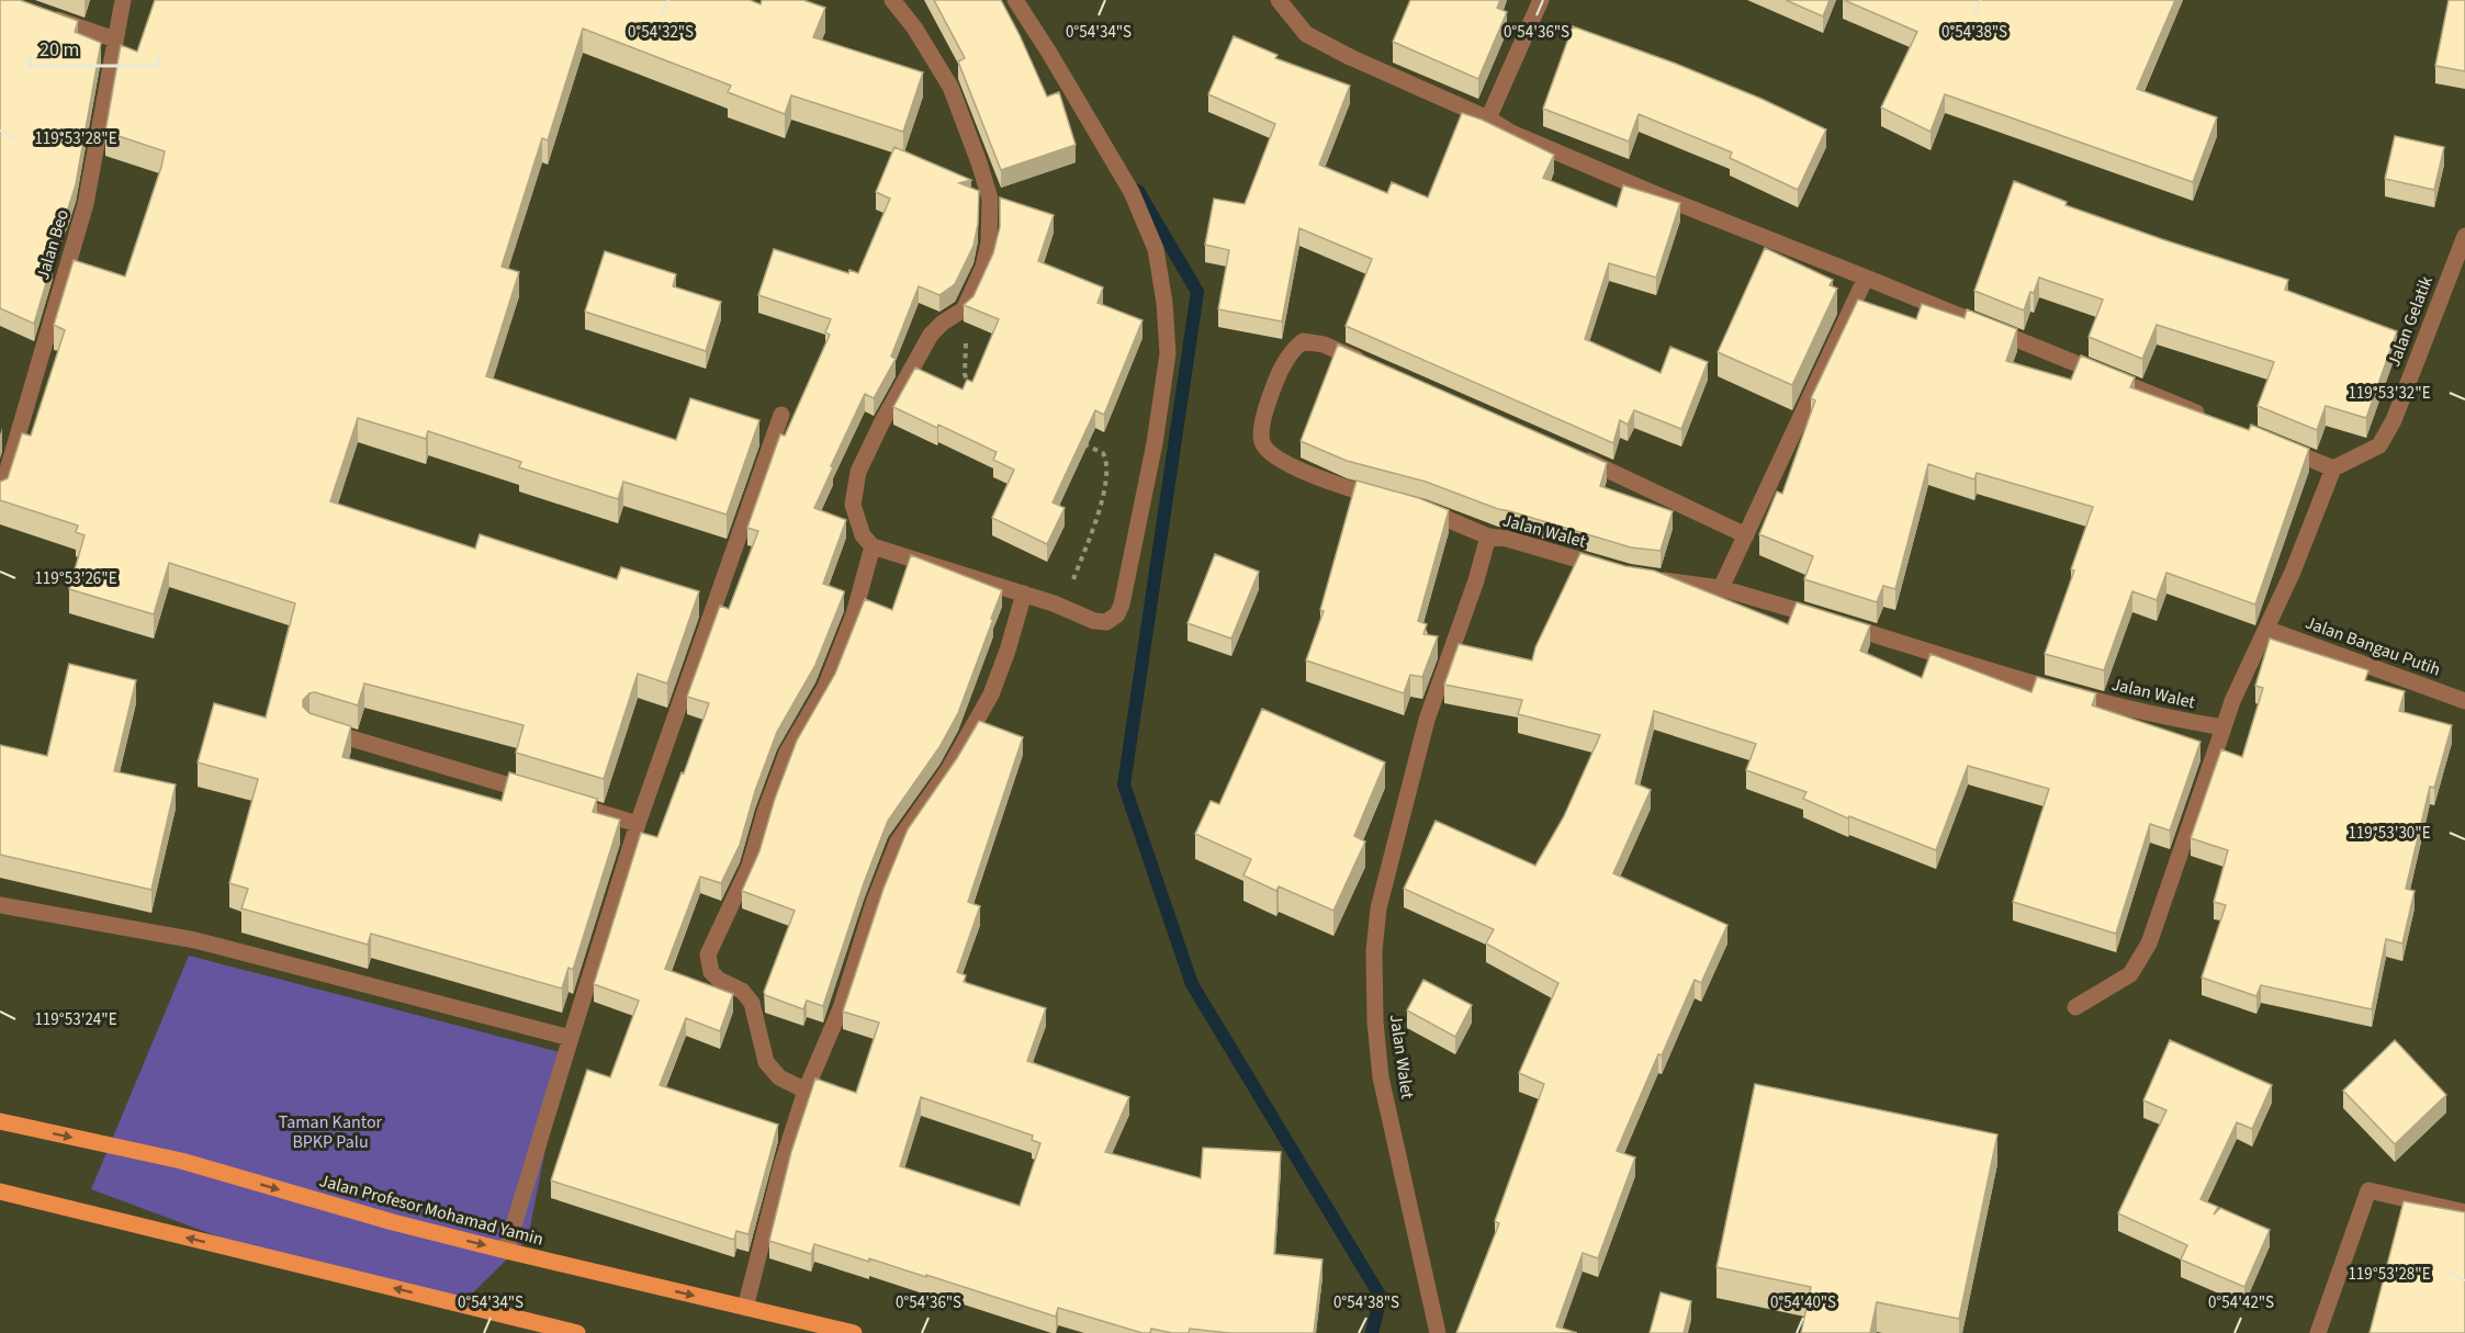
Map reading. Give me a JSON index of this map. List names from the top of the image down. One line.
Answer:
{"streets":{"main road":["Jalan Profesor Mohamad Yamin"],"street":["Jalan Beo","Jalan Gelatik","Jalan Walet","Jalan Bangau Putih"]},"parks":["Taman Kantor BPKP Palu"],"scale_bar":"20 m","coordinates":["0°54'32\"S","0°54'34\"S","0°54'36\"S","0°54'38\"S","119°53'28\"E","119°53'32\"E","119°53'26\"E","119°53'30\"E","119°53'24\"E","0°54'40\"S","0°54'42\"S"]}
